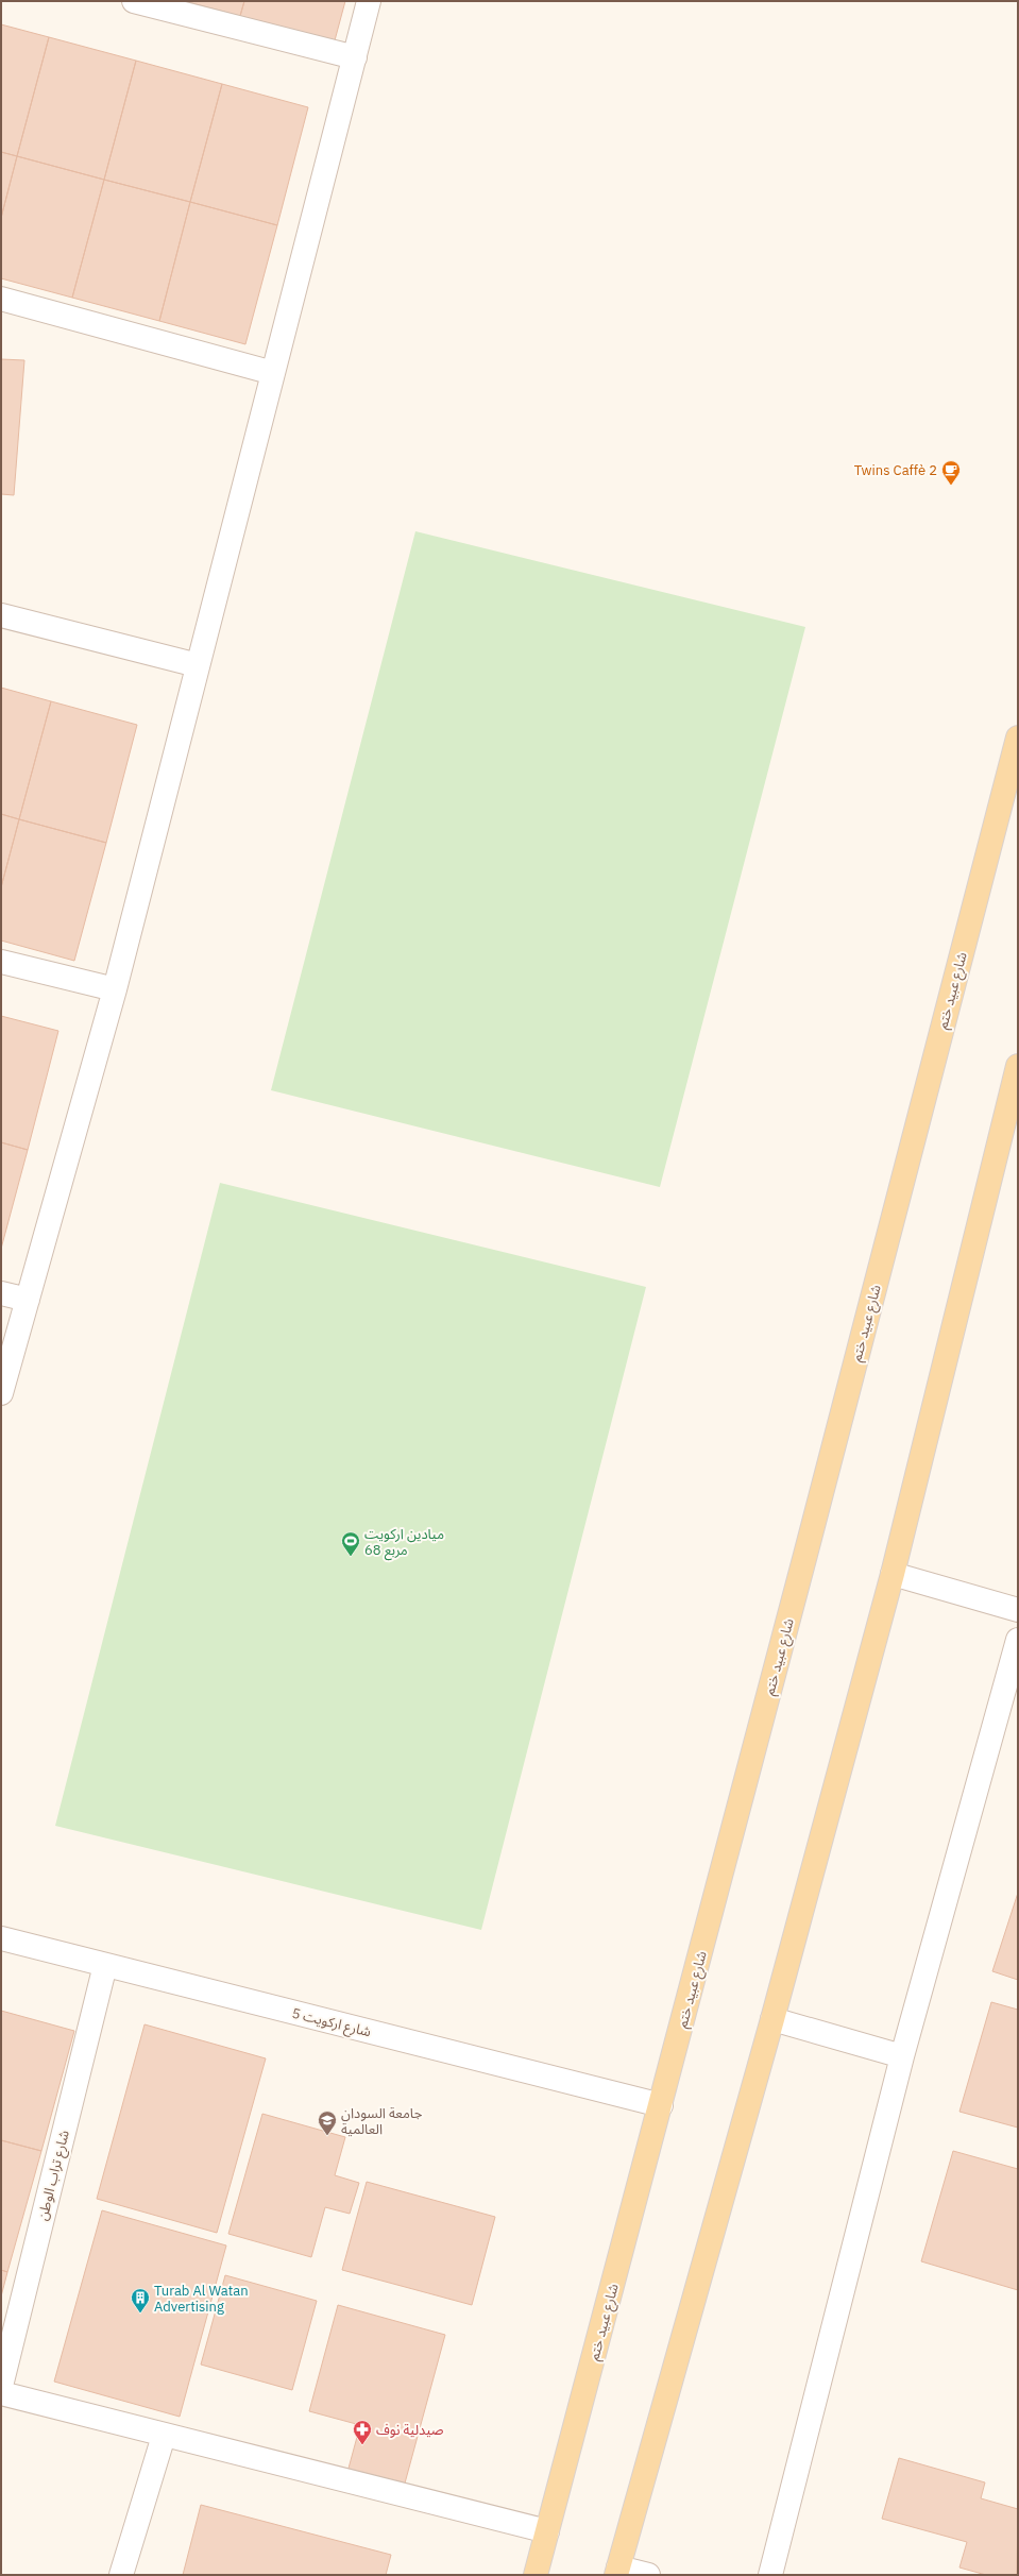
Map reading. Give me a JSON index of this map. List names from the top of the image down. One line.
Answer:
{"streets":{"main road":["شارع عبيد ختم"],"street":["شارع اركويت 5","شارع تراب الوطن"]},"crossings":[["شارع عبيد ختم","شارع اركويت 5"],["شارع اركويت 5","شارع تراب الوطن"]],"places":{"cafe":["Twins Caffè 2"],"sports":["ميادين اركويت مربع 68"],"school or university":["جامعة السودان العالمية"],"building":["Turab Al Watan Advertising"],"pharmacy":["صيدلية نوف"]}}
